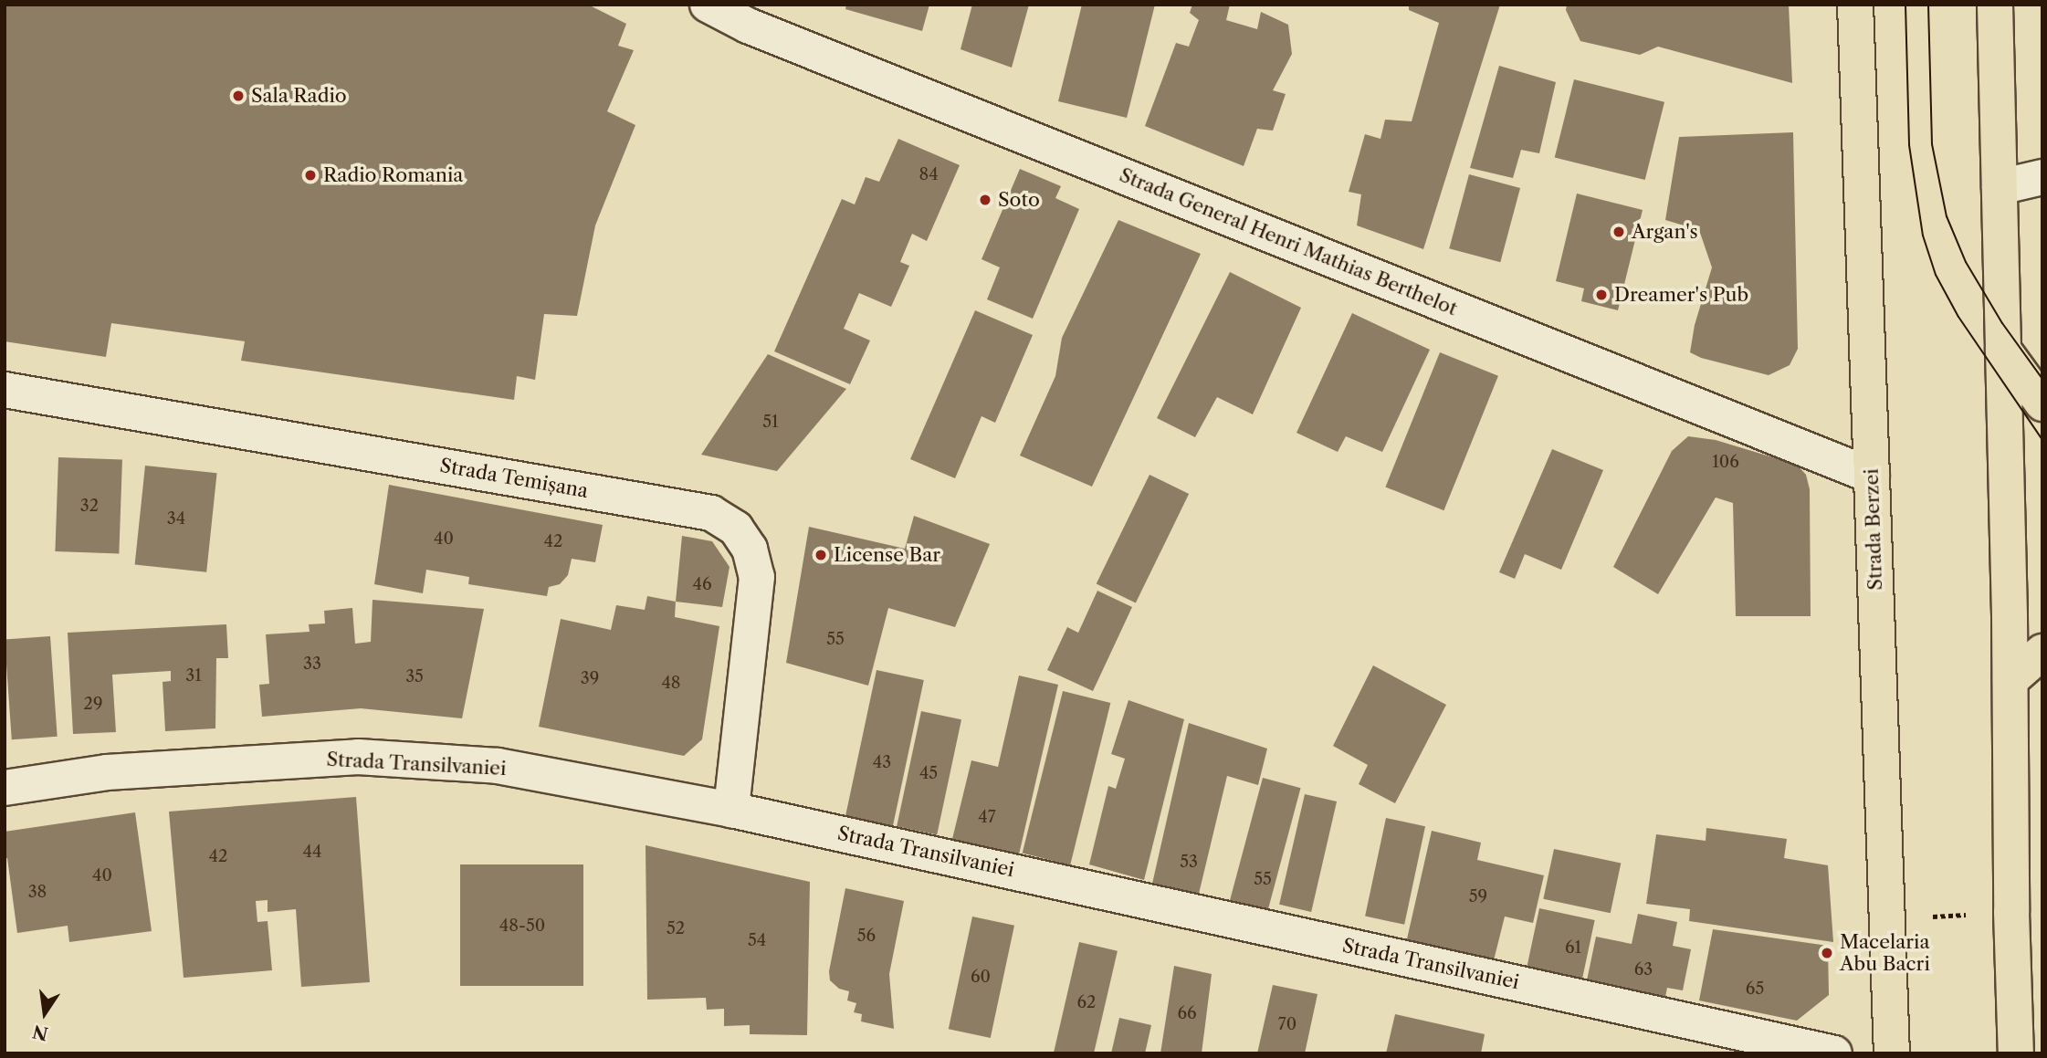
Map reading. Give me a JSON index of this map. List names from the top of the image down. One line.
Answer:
{"streets":{"main road":["Strada Berzei"],"street":["Strada General Henri Mathias Berthelot","Strada Temișana","Strada Transilvaniei"]},"crossings":[["Strada General Henri Mathias Berthelot","Strada Berzei"],["Strada Temișana","Strada Transilvaniei"]],"places":["Sala Radio","Radio Romania","Soto","Argan's","Dreamer's Pub","License Bar","Macelaria Abu Bacri"],"house_numbers":["84","51","106","32","34","40","42","46","55","33","31","35","39","48","29","43","45","47","44","42","53","40","55","38","59","48-50","52","56","54","61","63","60","65","62","66","70"],"north":"bottom"}
